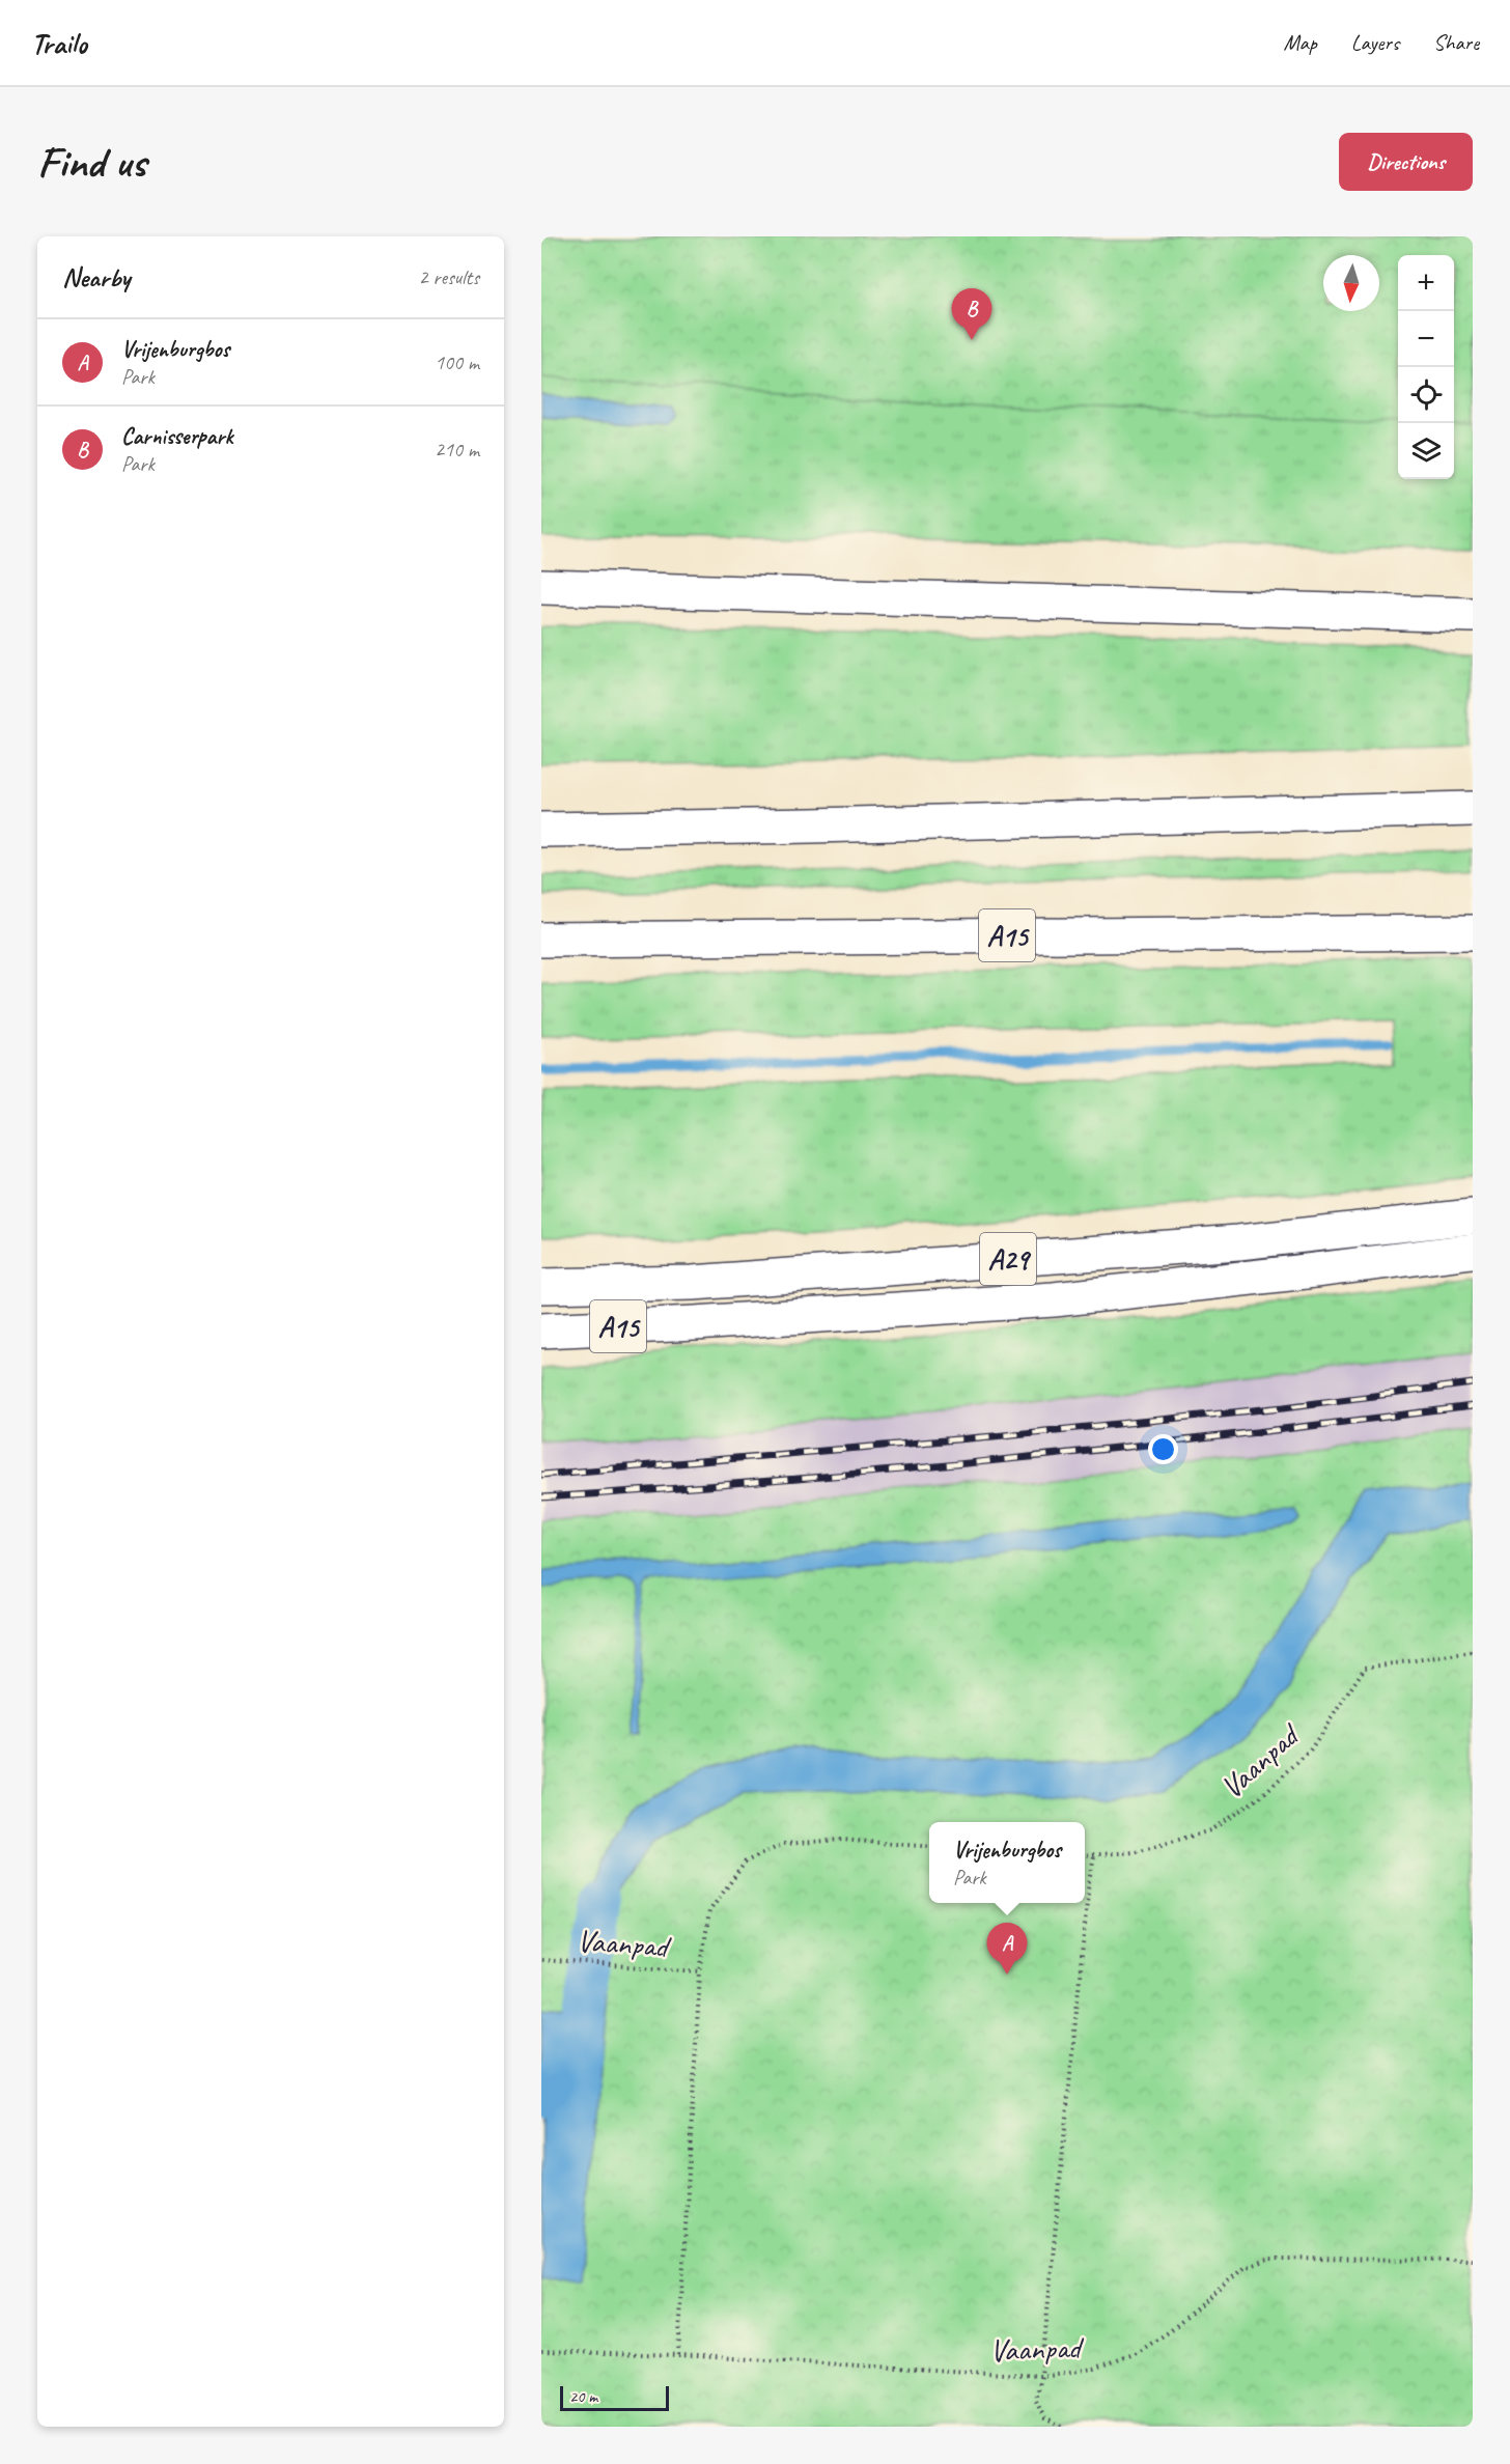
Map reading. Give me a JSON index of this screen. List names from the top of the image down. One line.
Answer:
{"streets":{"highway":["A15","A29"],"path":["Vaanpad"]},"scale_bar":"20 m","north":"bottom","page":{"header":"Trailo","nav":["Map","Layers","Share"],"buttons":"Directions","title":"Find us","heading":["Nearby","2 results"],"map_buttons":["+","−"],"pins":["B","A"],"list":[{"mark":"A","name":"Vrijenburgbos","note":"Park","value":"100 m"},{"mark":"B","name":"Carnisserpark","note":"Park","value":"210 m"}],"popup":["Vrijenburgbos","Park"],"scale":"20 m"}}
